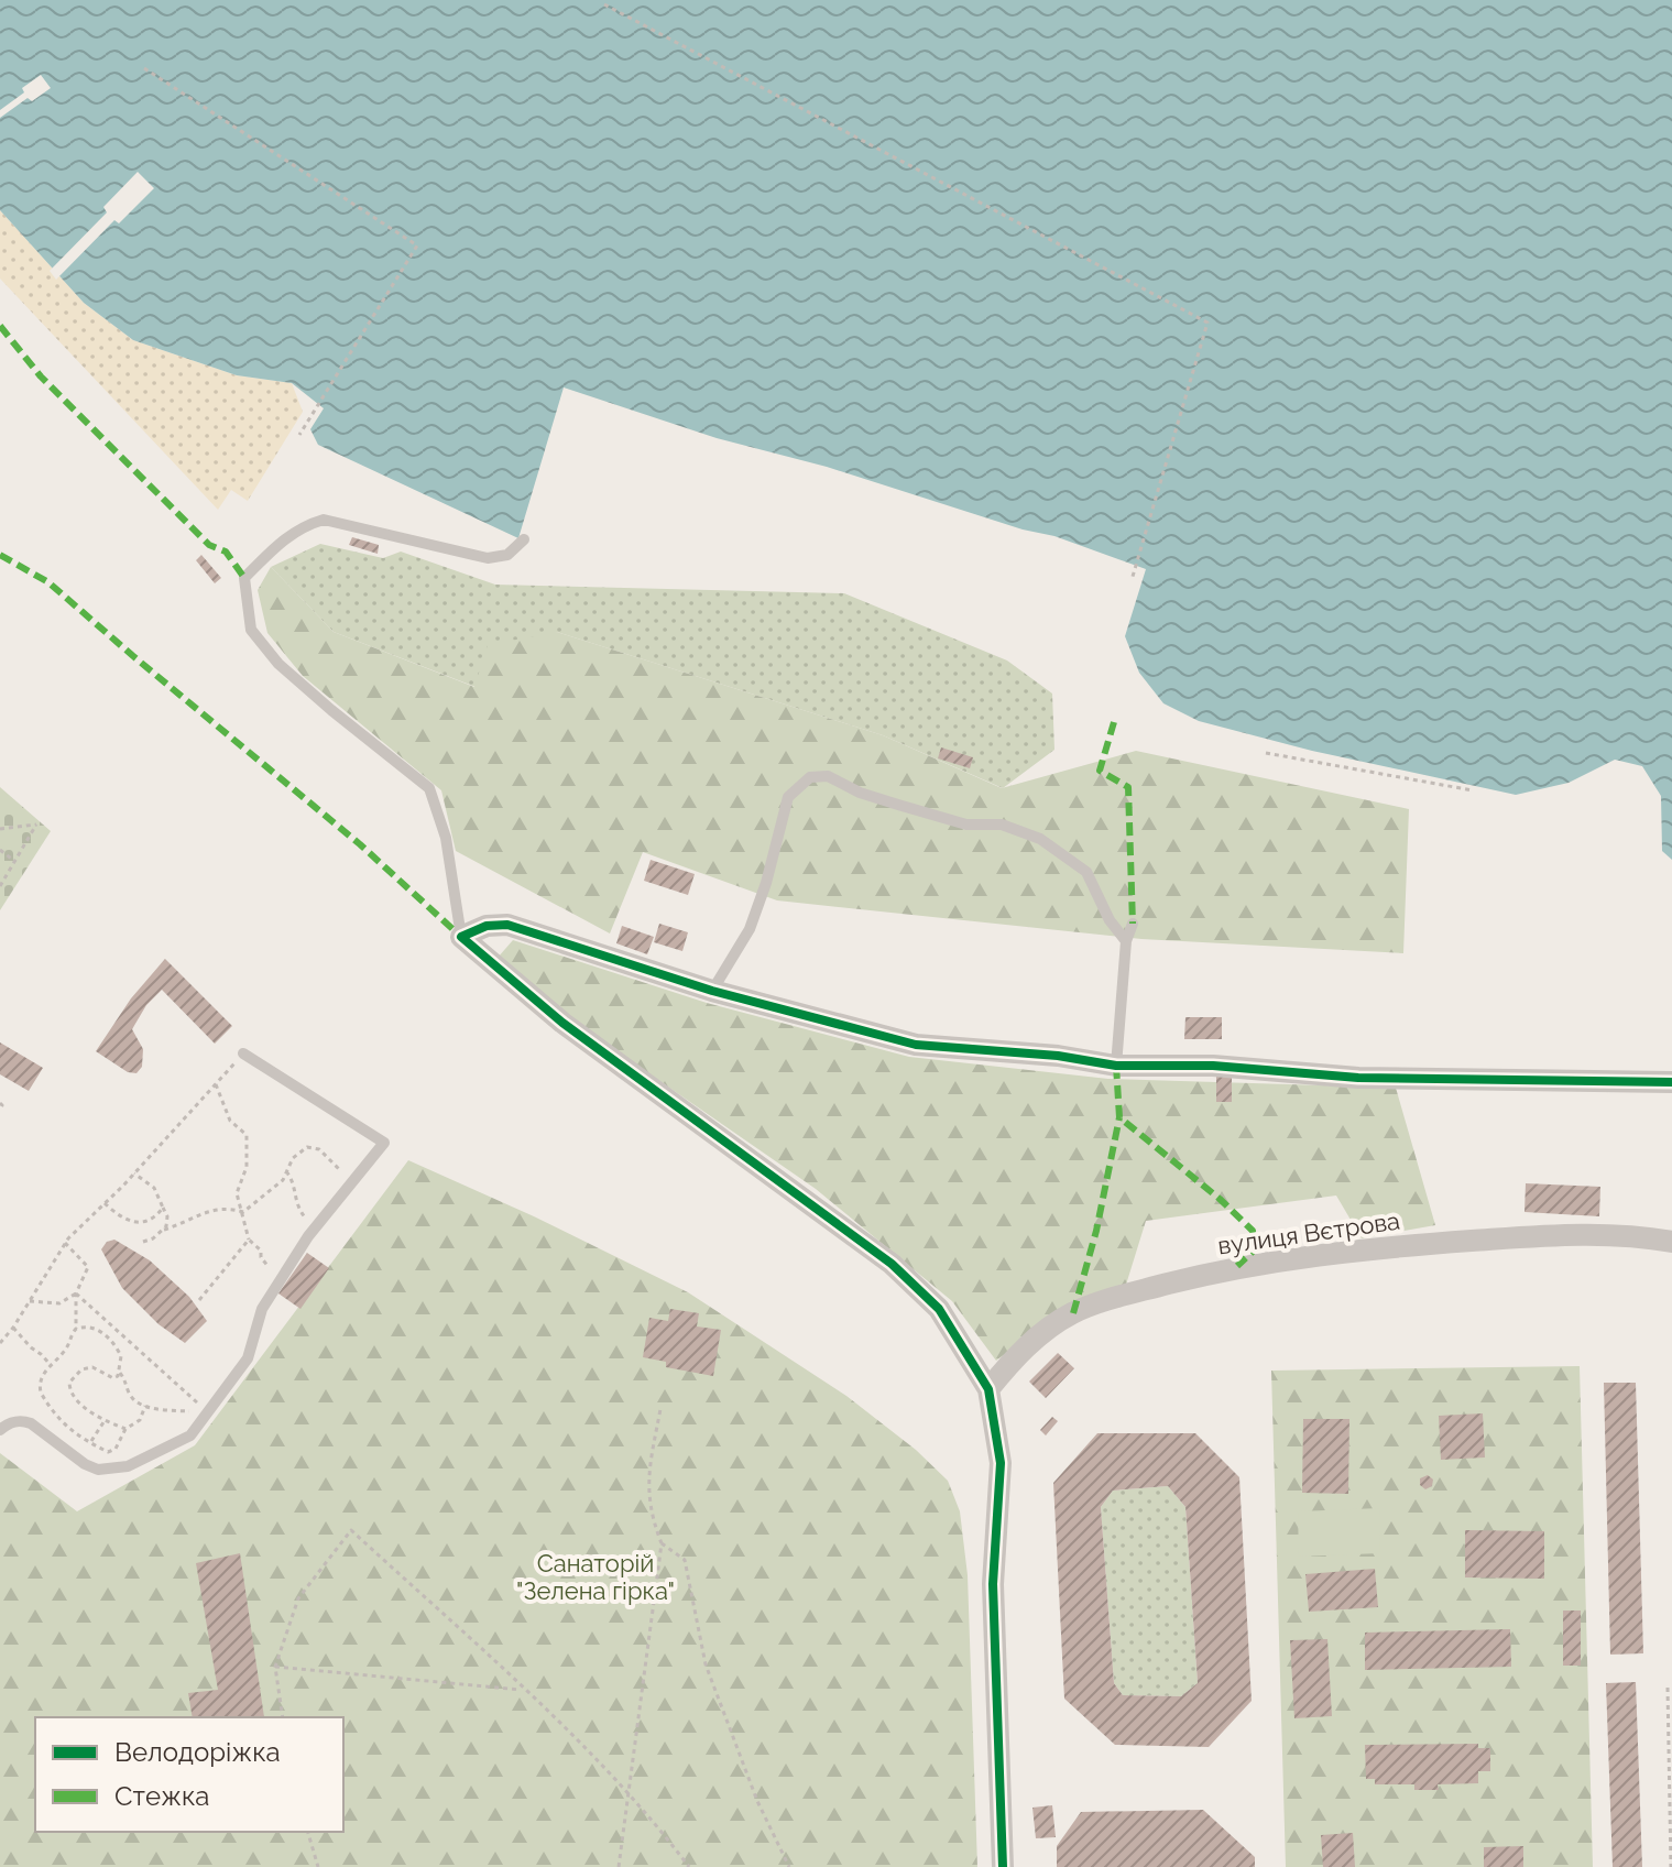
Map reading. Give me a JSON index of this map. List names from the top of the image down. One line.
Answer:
{"streets":{"street":["вулиця Вєтрова"]},"parks":["Санаторій \"Зелена гірка\""],"legend":["Велодоріжка","Стежка"]}
